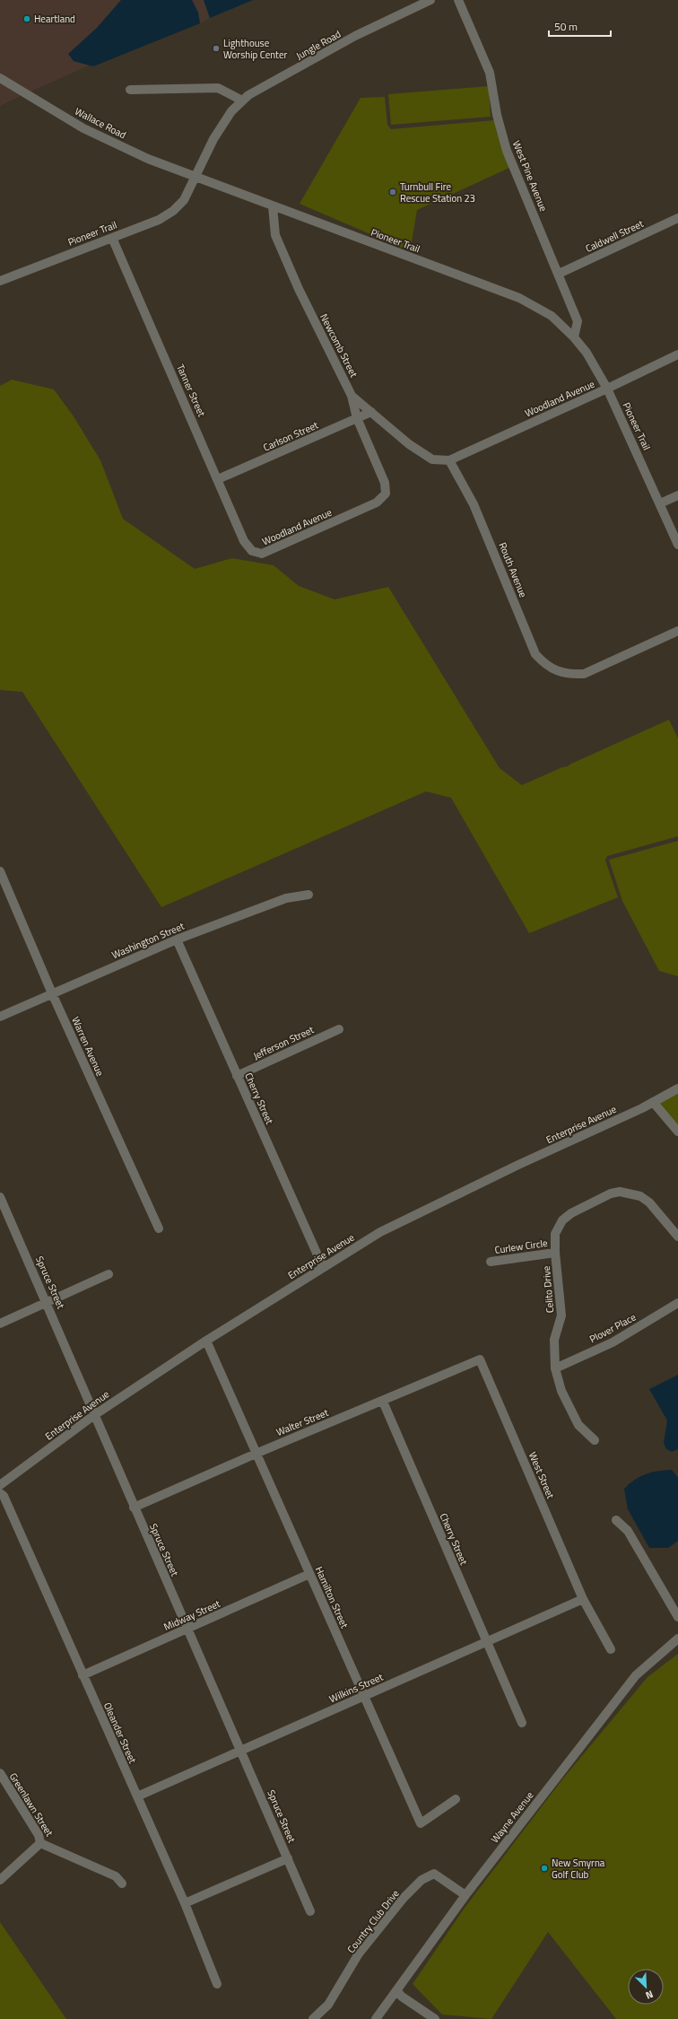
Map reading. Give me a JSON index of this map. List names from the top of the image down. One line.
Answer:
{"streets":{"street":["Jungle Road","Wallace Road","West Pine Avenue","Pioneer Trail","Caldwell Street","Newcomb Street","Tanner Street","Woodland Avenue","Carlson Street","Routh Avenue","Washington Street","Jefferson Street","Warren Avenue","Cherry Street","Enterprise Avenue","Curlew Circle","Spruce Street","Celito Drive","Plover Place","Walter Street","West Street","Hamilton Street","Midway Street","Wilkins Street","Oleander Street","Greenlawn Street","Wayne Avenue","Country Club Drive"]},"crossings":[["Jungle Road","Wallace Road"],["Jungle Road","Pioneer Trail"],["Wallace Road","Pioneer Trail"],["West Pine Avenue","Pioneer Trail"],["West Pine Avenue","Caldwell Street"],["Pioneer Trail","Newcomb Street"],["Pioneer Trail","Tanner Street"],["Pioneer Trail","Woodland Avenue"],["Newcomb Street","Woodland Avenue"],["Newcomb Street","Carlson Street"],["Tanner Street","Woodland Avenue"],["Tanner Street","Carlson Street"],["Woodland Avenue","Routh Avenue"],["Washington Street","Warren Avenue"],["Washington Street","Cherry Street"],["Jefferson Street","Cherry Street"],["Cherry Street","Enterprise Avenue"],["Cherry Street","Walter Street"],["Cherry Street","Wilkins Street"],["Enterprise Avenue","Spruce Street"],["Enterprise Avenue","Hamilton Street"],["Curlew Circle","Celito Drive"],["Spruce Street","Walter Street"],["Spruce Street","Midway Street"],["Spruce Street","Wilkins Street"],["Celito Drive","Plover Place"],["Walter Street","West Street"],["Walter Street","Hamilton Street"],["West Street","Wilkins Street"],["Hamilton Street","Midway Street"],["Hamilton Street","Wilkins Street"],["Midway Street","Oleander Street"],["Wilkins Street","Oleander Street"],["Wayne Avenue","Country Club Drive"]],"places":["Heartland","Lighthouse Worship Center","Turnbull Fire Rescue Station 23","New Smyrna Golf Club"],"scale_bar":"50 m","north":"bottom right"}
